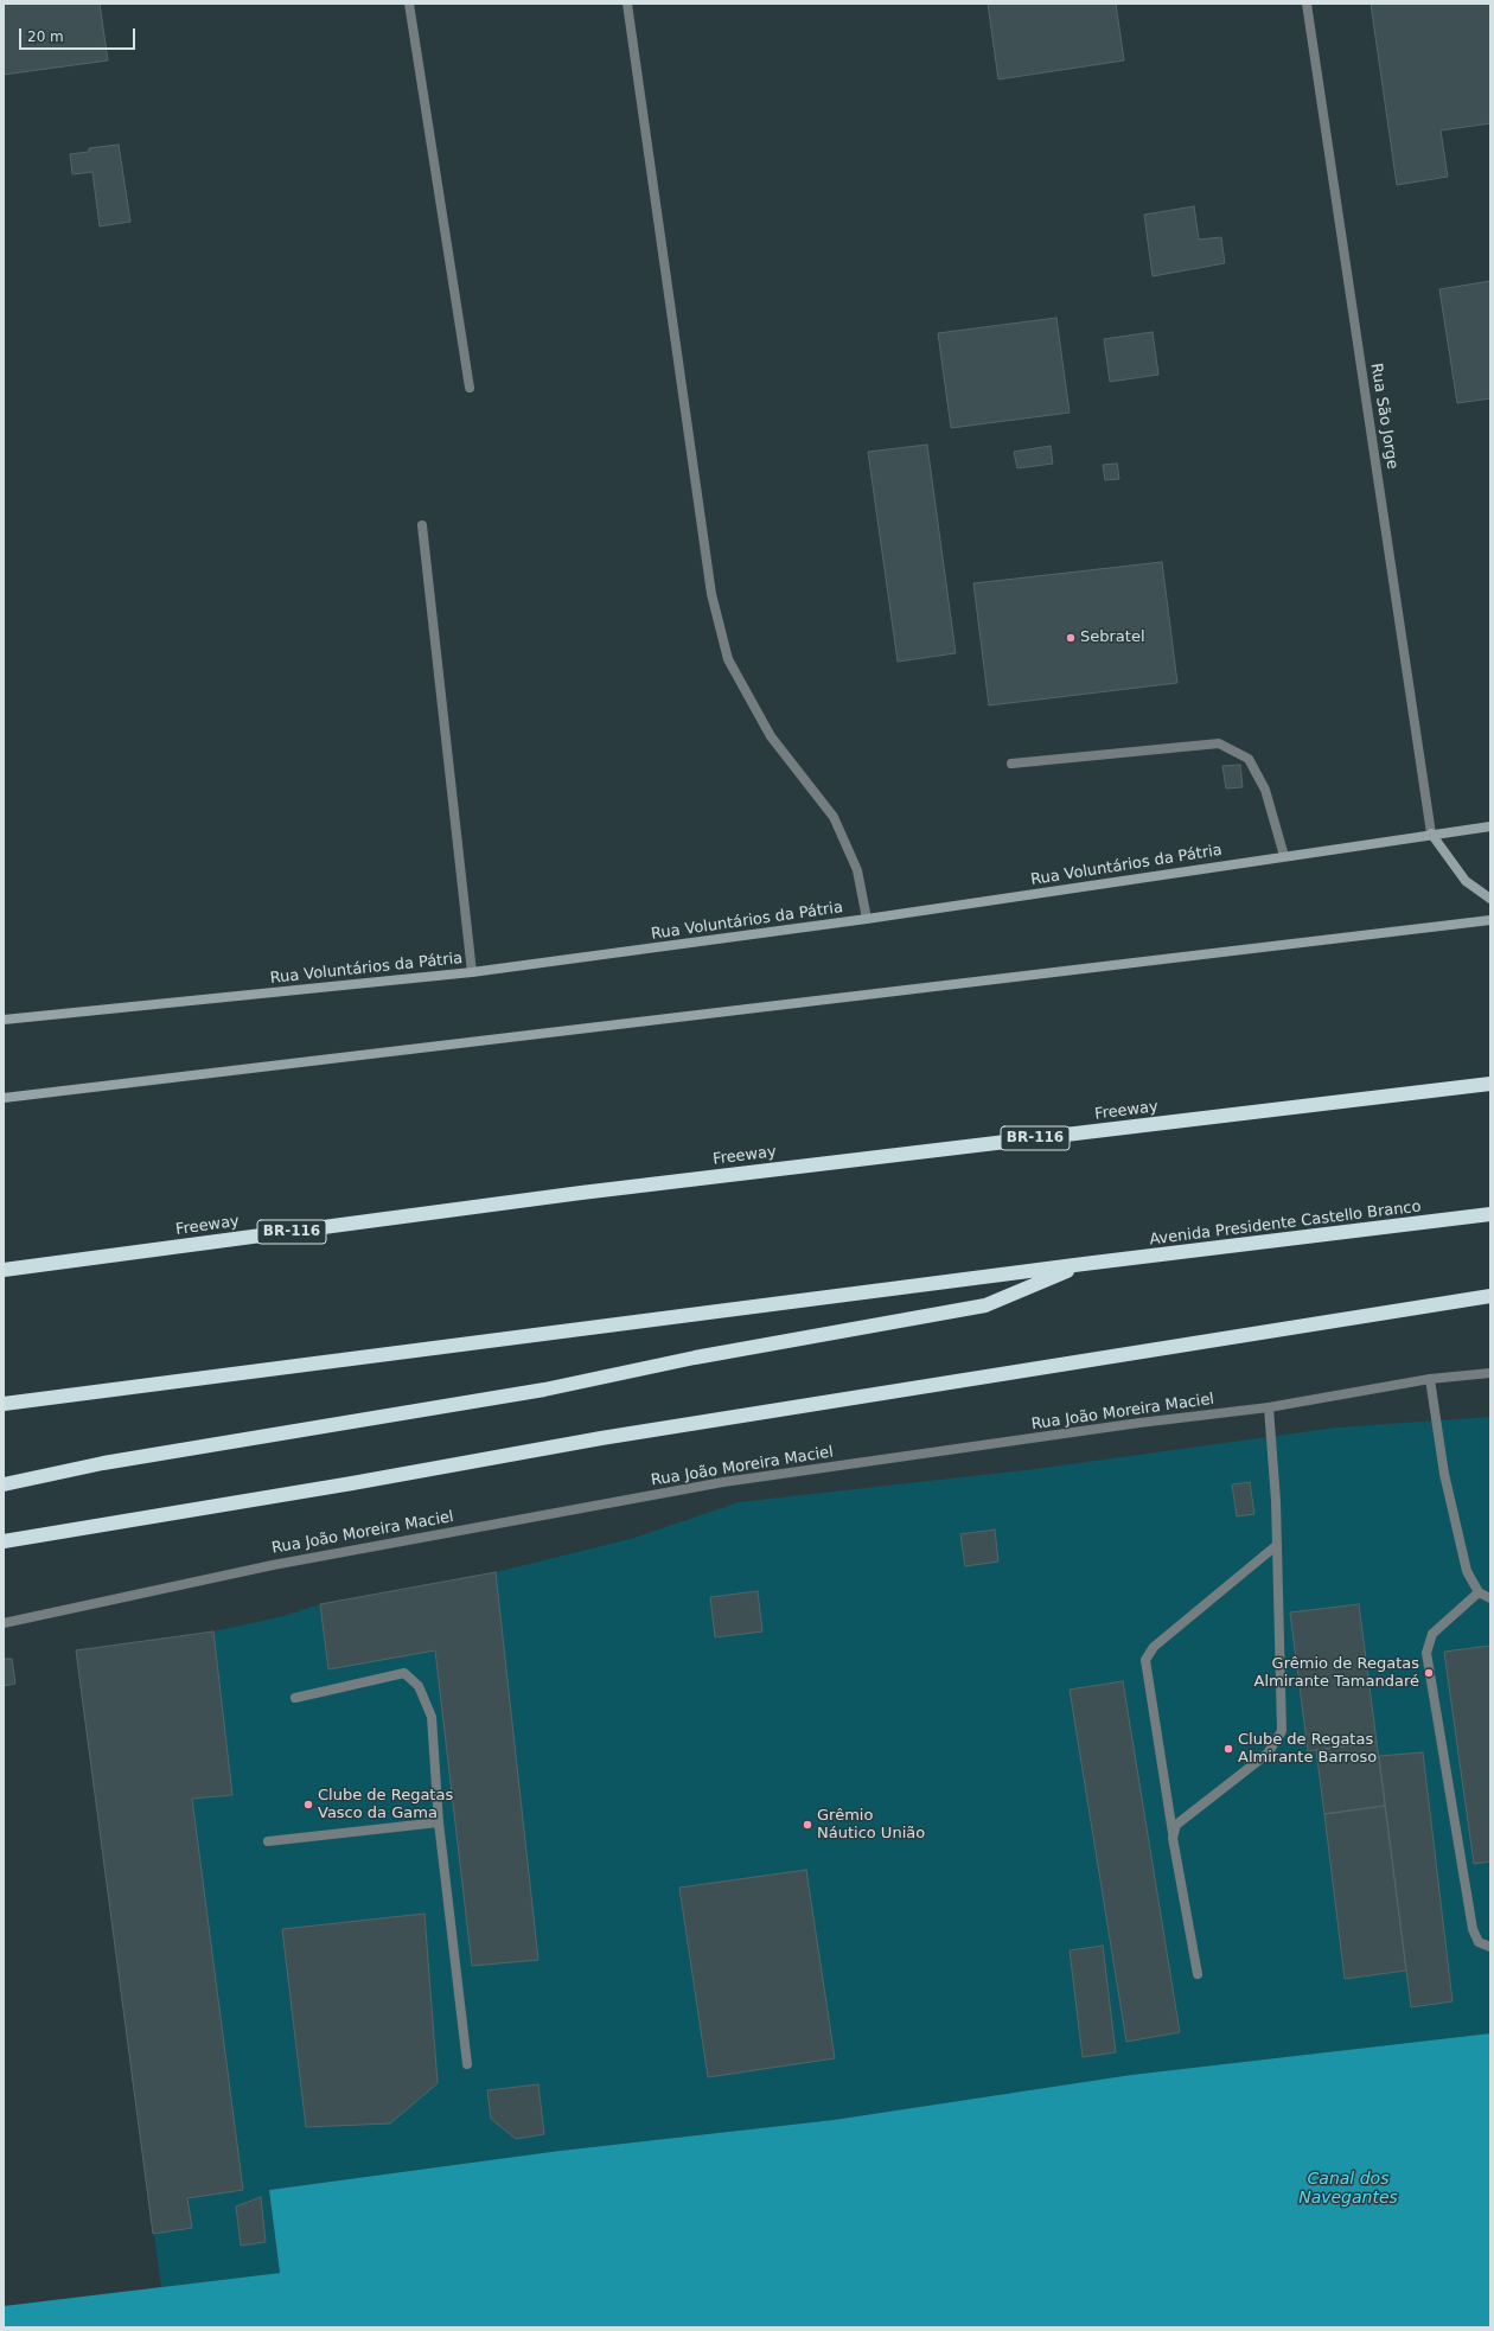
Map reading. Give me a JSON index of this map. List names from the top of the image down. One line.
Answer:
{"streets":{"highway":["Freeway","BR-116","Avenida Presidente Castello Branco"],"main road":["Rua Voluntários da Pátria"],"street":["Rua São Jorge","Rua João Moreira Maciel"]},"crossings":[["Rua São Jorge","Rua Voluntários da Pátria"]],"water":["Canal dos Navegantes"],"places":["Sebratel","Grêmio de Regatas Almirante Tamandaré","Clube de Regatas Almirante Barroso","Clube de Regatas Vasco da Gama","Grêmio Náutico União"],"scale_bar":"20 m"}
